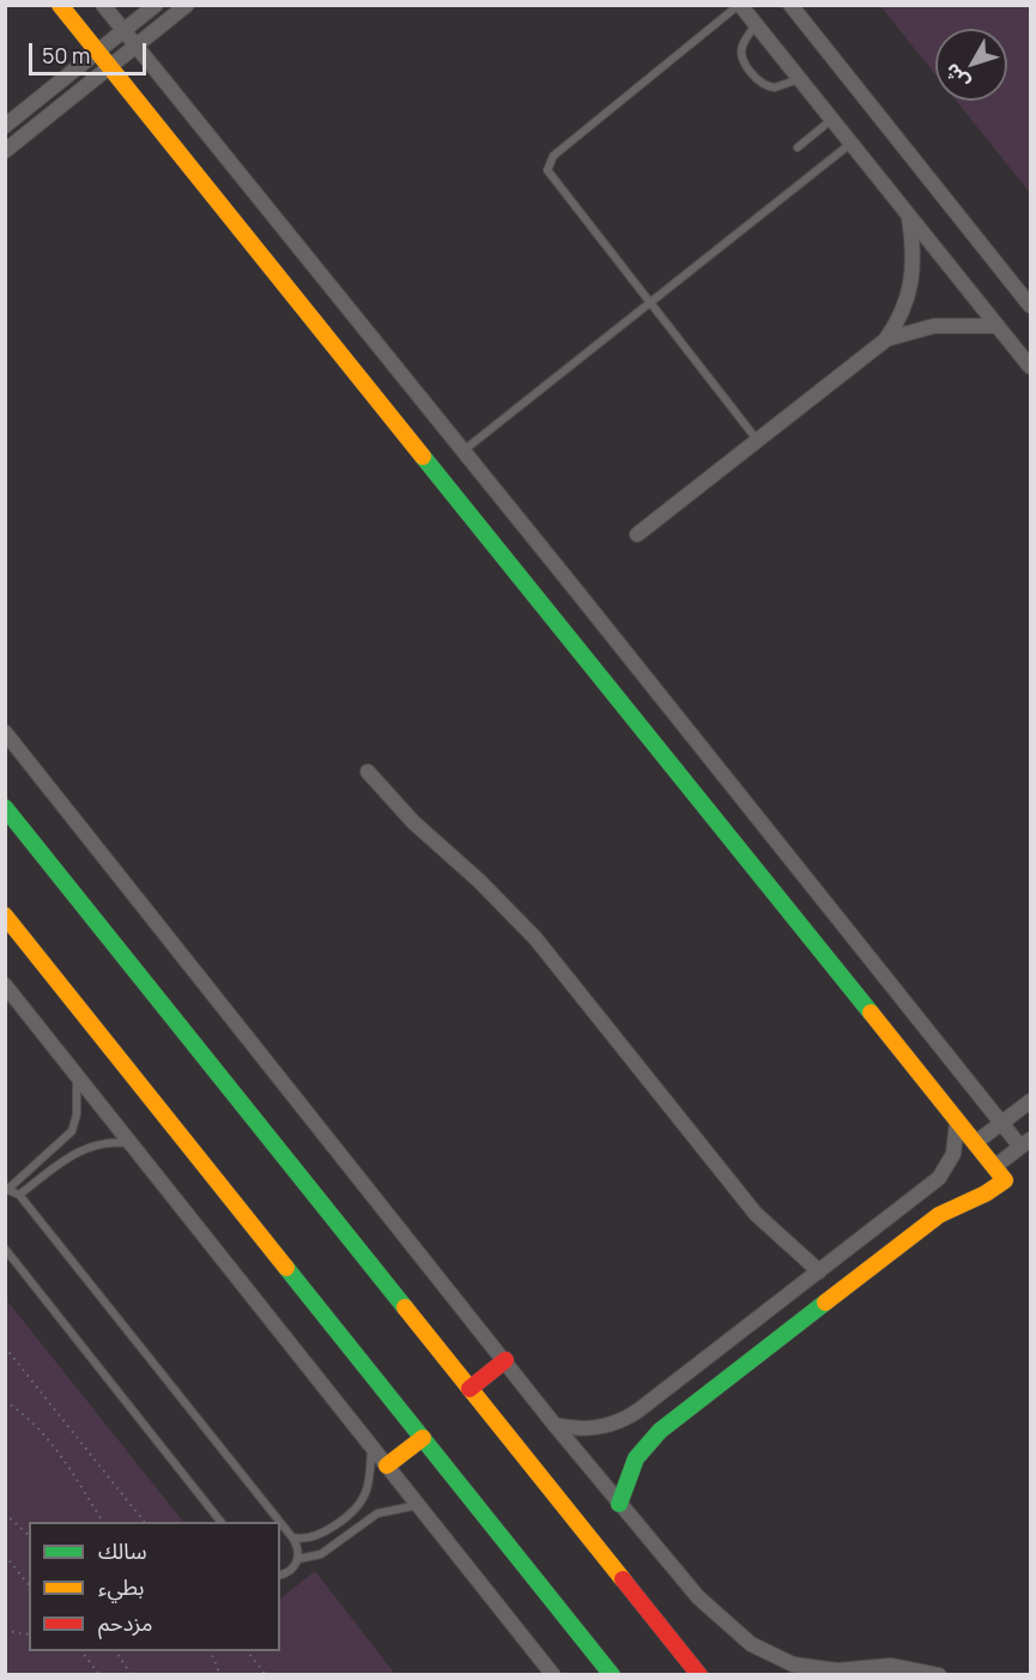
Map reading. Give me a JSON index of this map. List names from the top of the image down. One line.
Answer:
{"legend":["سالك","بطيء","مزدحم"],"scale_bar":"50 m","north":"bottom left"}
